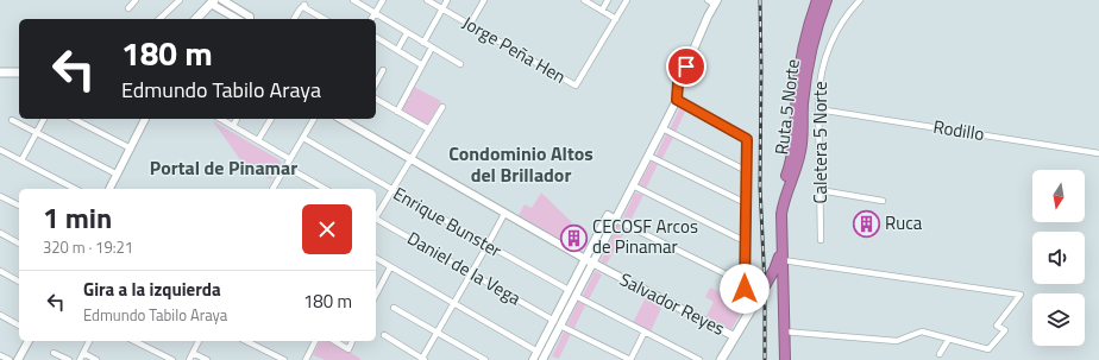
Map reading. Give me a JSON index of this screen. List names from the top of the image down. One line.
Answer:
{"streets":{"highway":["Ruta 5 Norte"],"street":["Jorge Peña Hen","Rodillo","Caletera 5 Norte","Enrique Bunster","Daniel de la Vega","Salvador Reyes"]},"crossings":[["Rodillo","Caletera 5 Norte"]],"districts":["Condominio Altos del Brillador","Portal de Pinamar"],"places":{"building":["Ruca","CECOSF Arcos de Pinamar"]},"north":"bottom","page":{"turn":["180 m","Edmundo Tabilo Araya"],"heading":["1 min","320 m · 19:21"],"list":[{"name":"Gira a la izquierda","note":"Edmundo Tabilo Araya","value":"180 m"}]}}
